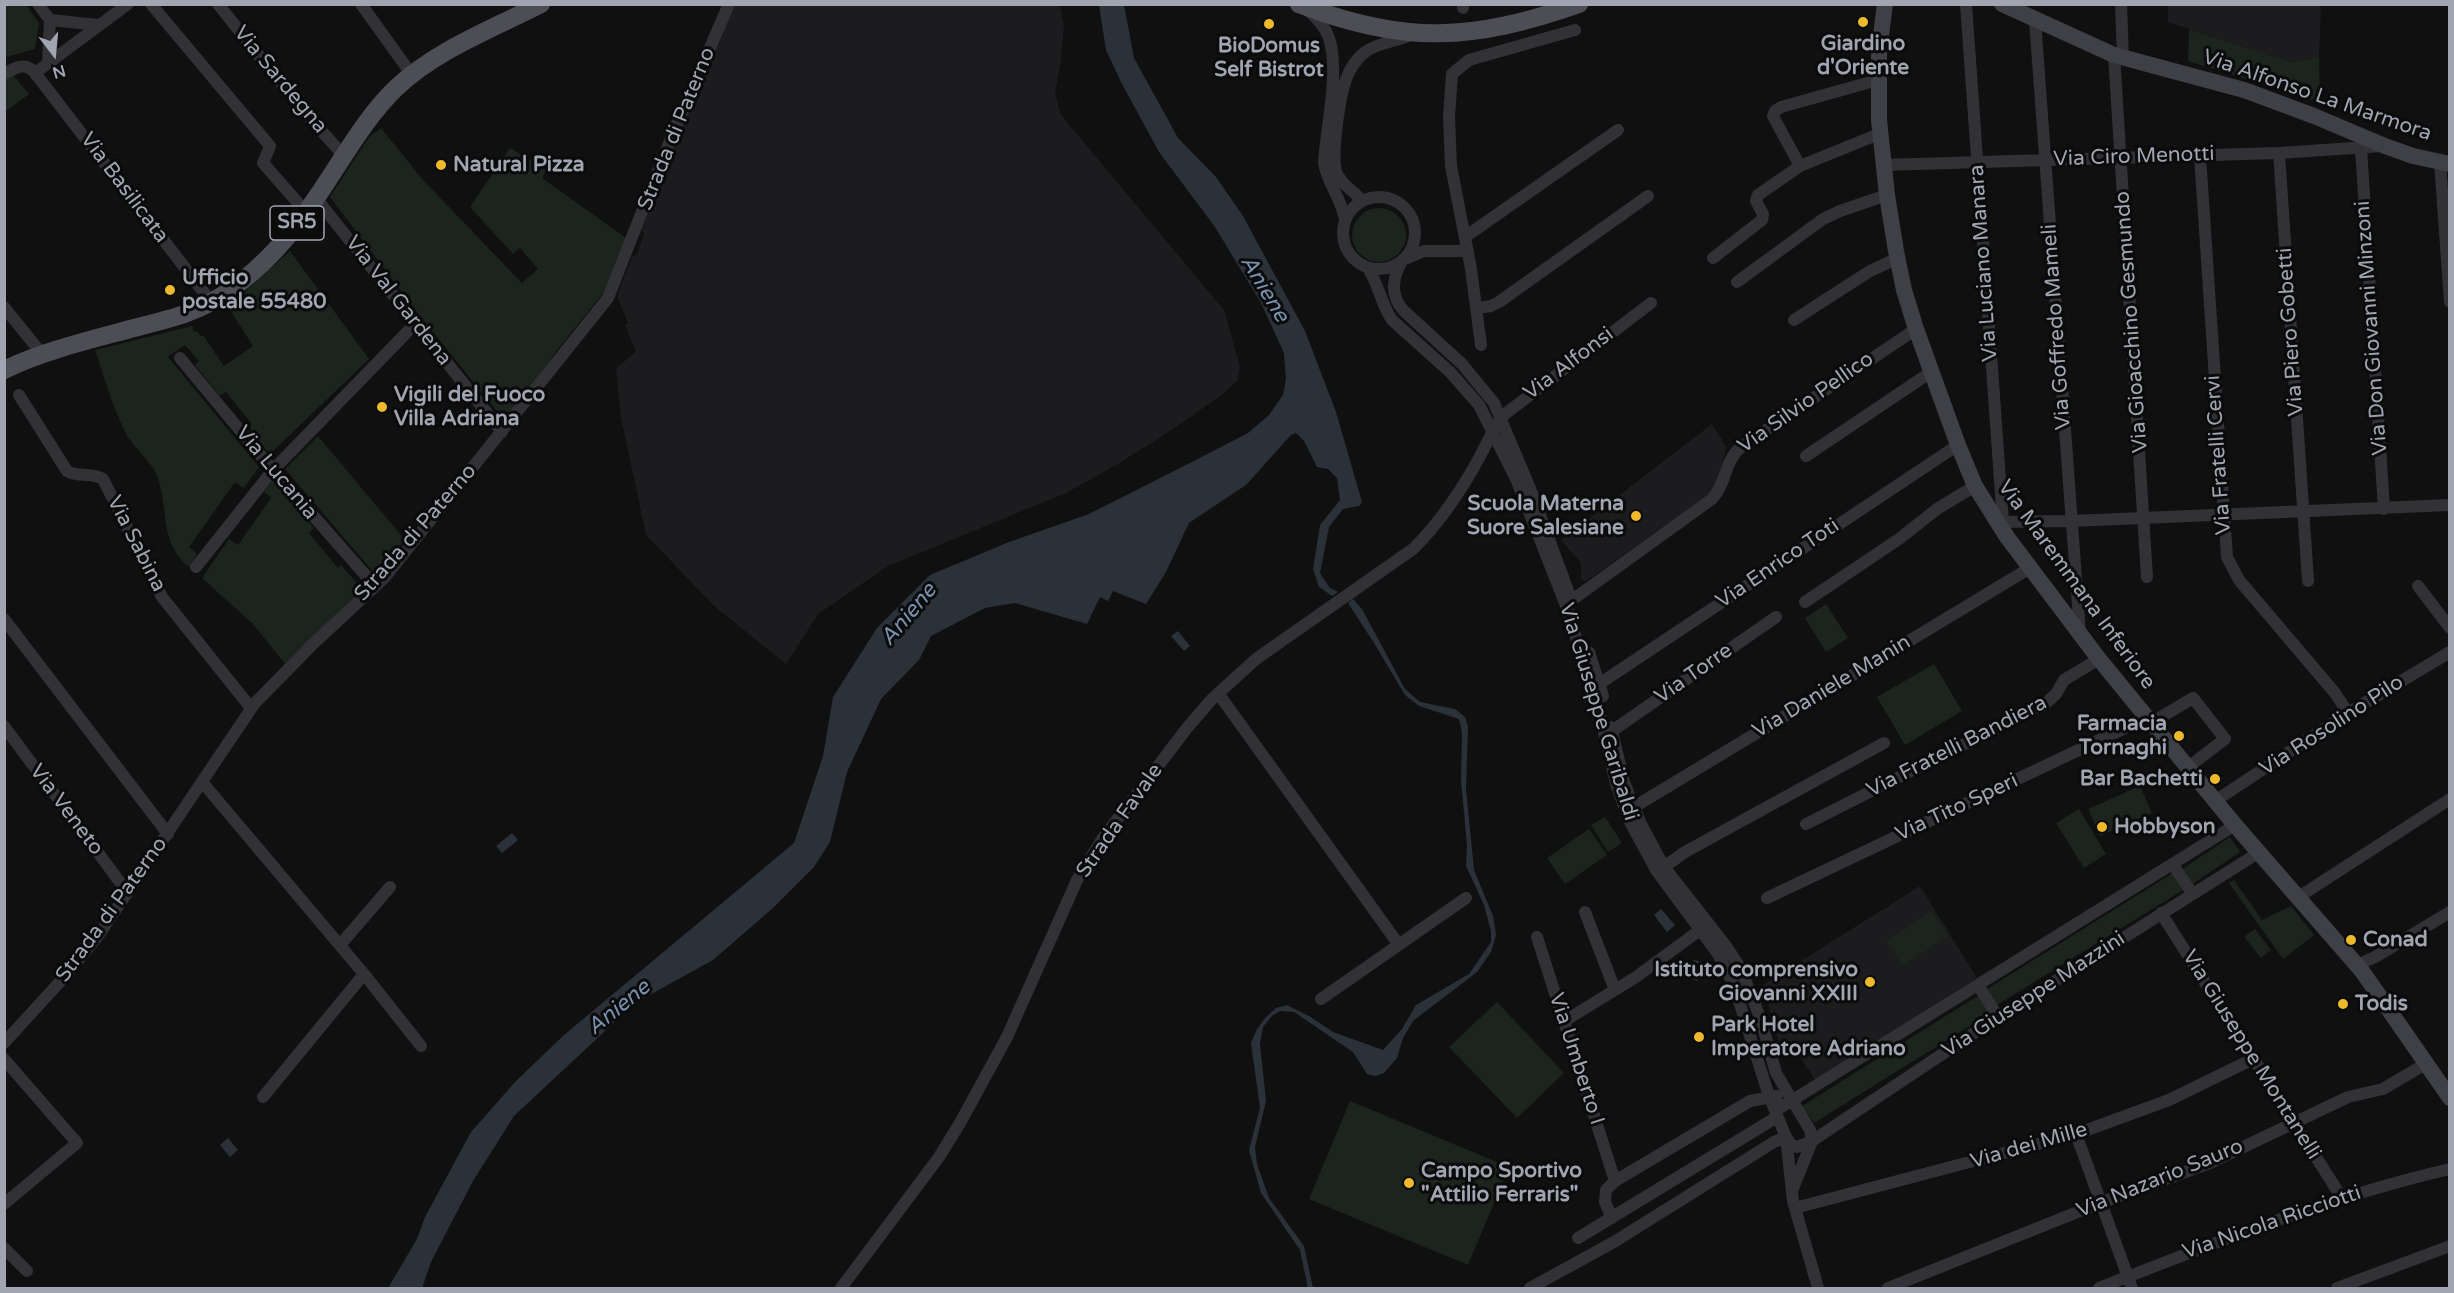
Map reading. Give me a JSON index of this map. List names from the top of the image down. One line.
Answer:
{"streets":{"main road":["Via Alfonso La Marmora","SR5","Via Maremmana Inferiore"],"street":["Via Sardegna","Strada di Paterno","Via Ciro Menotti","Via Basilicata","Via Luciano Manara","Via Val Gardena","Via Gioacchino Gesmundo","Via Goffredo Mameli","Via Don Giovanni Minzoni","Via Piero Gobetti","Via Alfonsi","Via Silvio Pellico","Via Fratelli Cervi","Via Lucania","Via Sabina","Via Enrico Toti","Via Torre","Via Daniele Manin","Via Giuseppe Garibaldi","Via Rosolino Pilo","Via Fratelli Bandiera","Via Tito Speri","Via Veneto","Strada Favale","Via Giuseppe Mazzini","Via Giuseppe Montanelli","Via Umberto I","Via dei Mille","Via Nazario Sauro","Via Nicola Ricciotti"]},"crossings":[["Via Sardegna","SR5"],["Via Alfonso La Marmora","Via Ciro Menotti"],["Via Alfonso La Marmora","Via Gioacchino Gesmundo"],["Via Alfonso La Marmora","Via Goffredo Mameli"],["Strada di Paterno","Via Val Gardena"],["Strada di Paterno","Via Lucania"],["Strada di Paterno","Via Sabina"],["Strada di Paterno","Via Veneto"],["Via Ciro Menotti","Via Luciano Manara"],["Via Ciro Menotti","Via Gioacchino Gesmundo"],["Via Ciro Menotti","Via Goffredo Mameli"],["Via Ciro Menotti","Via Don Giovanni Minzoni"],["Via Ciro Menotti","Via Piero Gobetti"],["Via Ciro Menotti","Via Fratelli Cervi"],["Via Ciro Menotti","Via Maremmana Inferiore"],["Via Basilicata","SR5"],["SR5","Via Val Gardena"],["Via Luciano Manara","Via Maremmana Inferiore"],["Via Goffredo Mameli","Via Maremmana Inferiore"],["Via Alfonsi","Via Giuseppe Garibaldi"],["Via Alfonsi","Strada Favale"],["Via Silvio Pellico","Via Maremmana Inferiore"],["Via Silvio Pellico","Via Giuseppe Garibaldi"],["Via Fratelli Cervi","Via Rosolino Pilo"],["Via Enrico Toti","Via Maremmana Inferiore"],["Via Enrico Toti","Via Giuseppe Garibaldi"],["Via Maremmana Inferiore","Via Daniele Manin"],["Via Maremmana Inferiore","Via Rosolino Pilo"],["Via Maremmana Inferiore","Via Fratelli Bandiera"],["Via Maremmana Inferiore","Via Tito Speri"],["Via Maremmana Inferiore","Via Giuseppe Mazzini"],["Via Maremmana Inferiore","Via Nazario Sauro"],["Via Torre","Via Giuseppe Garibaldi"],["Via Daniele Manin","Via Giuseppe Garibaldi"],["Via Giuseppe Garibaldi","Strada Favale"],["Via Giuseppe Garibaldi","Via Giuseppe Mazzini"],["Via Giuseppe Garibaldi","Via dei Mille"],["Via Giuseppe Mazzini","Via Giuseppe Montanelli"],["Via Giuseppe Montanelli","Via dei Mille"],["Via Giuseppe Montanelli","Via Nazario Sauro"],["Via Giuseppe Montanelli","Via Nicola Ricciotti"]],"water":["Aniene"],"places":["Giardino d'Oriente","BioDomus Self Bistrot","Natural Pizza","Ufficio postale 55480","Vigili del Fuoco Villa Adriana","Scuola Materna Suore Salesiane","Farmacia Tornaghi","Bar Bachetti","Hobbyson","Conad","Istituto comprensivo Giovanni XXIII","Todis","Park Hotel Imperatore Adriano","Campo Sportivo \"Attilio Ferraris\""],"north":"bottom"}
